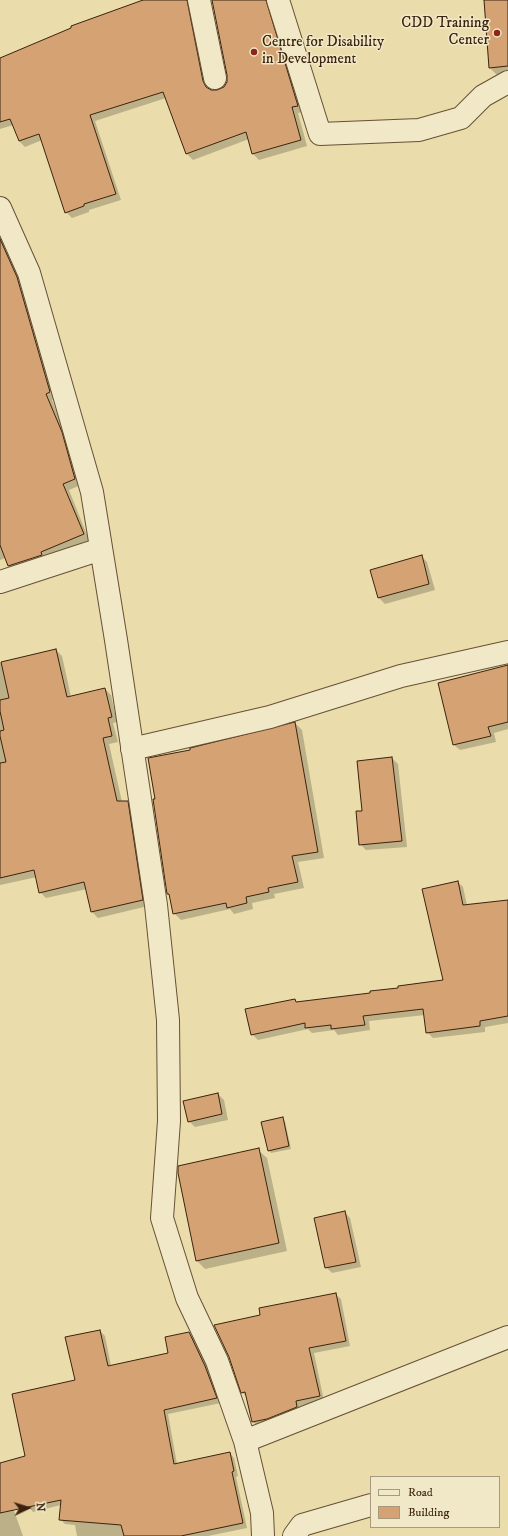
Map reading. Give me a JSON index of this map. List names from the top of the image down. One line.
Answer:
{"places":["CDD Training Center","Centre for Disability in Development"],"legend":["Road","Building"],"north":"right"}
